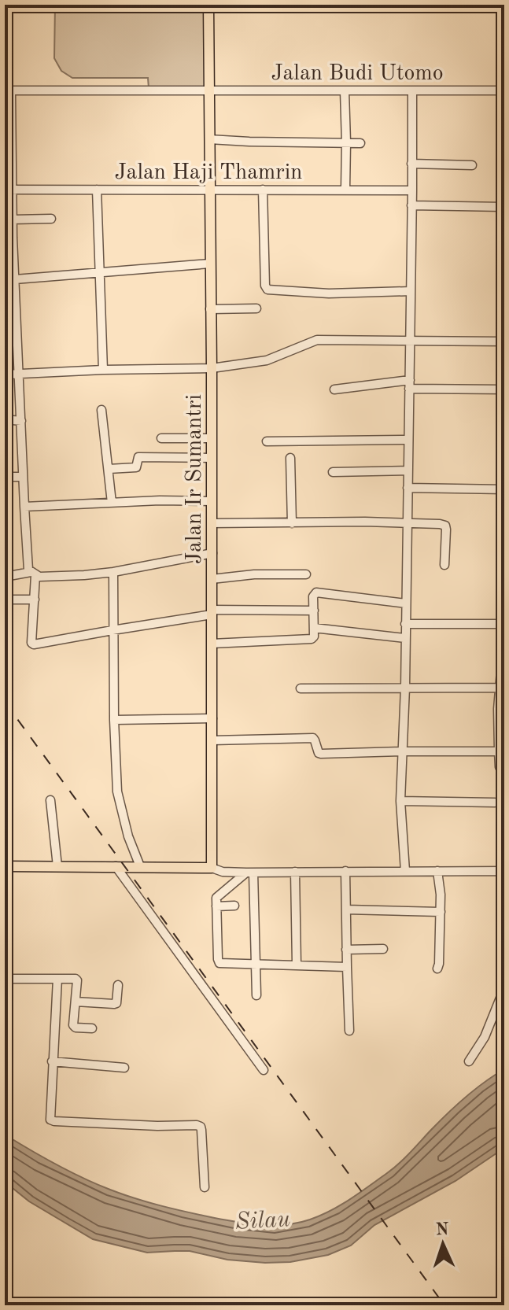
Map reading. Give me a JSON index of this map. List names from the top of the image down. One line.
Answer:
{"streets":{"main road":["Jalan Ir Sumantri"],"street":["Jalan Budi Utomo","Jalan Haji Thamrin"]},"crossings":[["Jalan Budi Utomo","Jalan Ir Sumantri"],["Jalan Haji Thamrin","Jalan Ir Sumantri"]],"water":["Silau"],"north":"top"}
